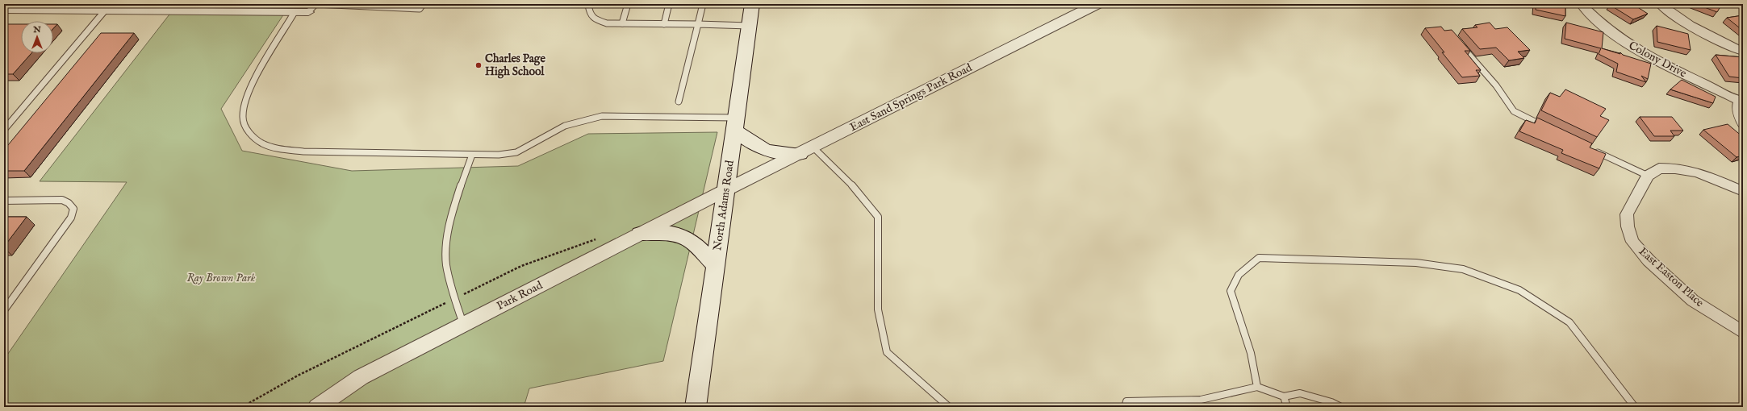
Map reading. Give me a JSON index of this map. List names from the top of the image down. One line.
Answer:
{"streets":{"main road":["North Adams Road"],"street":["Colony Drive","East Sand Springs Park Road","East Easton Place","Park Road"]},"crossings":[["East Sand Springs Park Road","North Adams Road"],["East Sand Springs Park Road","Park Road"],["North Adams Road","Park Road"]],"parks":["Ray Brown Park"],"places":["Charles Page High School"],"north":"top"}
